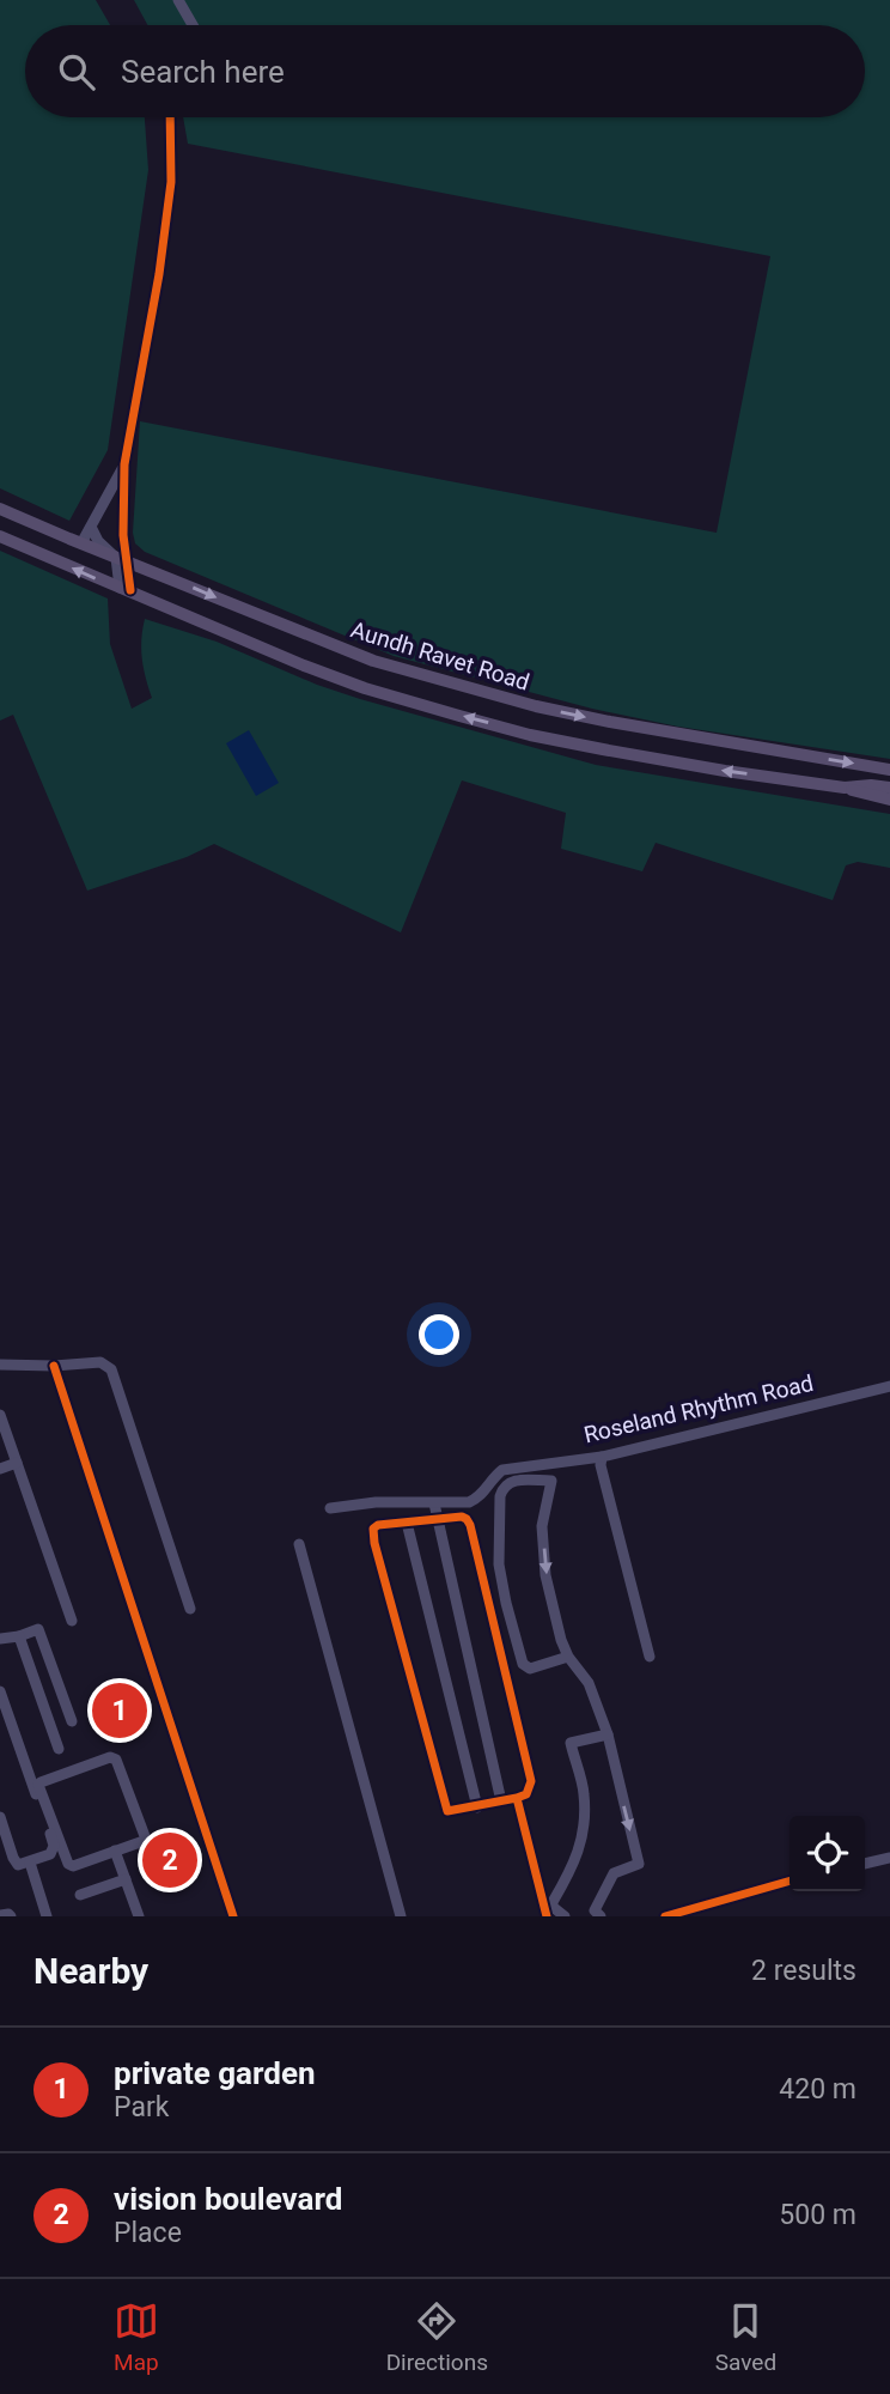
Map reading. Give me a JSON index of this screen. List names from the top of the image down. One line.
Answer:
{"streets":{"main road":["Aundh Ravet Road"],"street":["Roseland Rhythm Road"]},"page":{"search":"Search here","pins":["1","2"],"heading":["Nearby","2 results"],"list":[{"mark":"1","name":"private garden","note":"Park","value":"420 m"},{"mark":"2","name":"vision boulevard","note":"Place","value":"500 m"}],"nav":["Map","Directions","Saved"]}}
